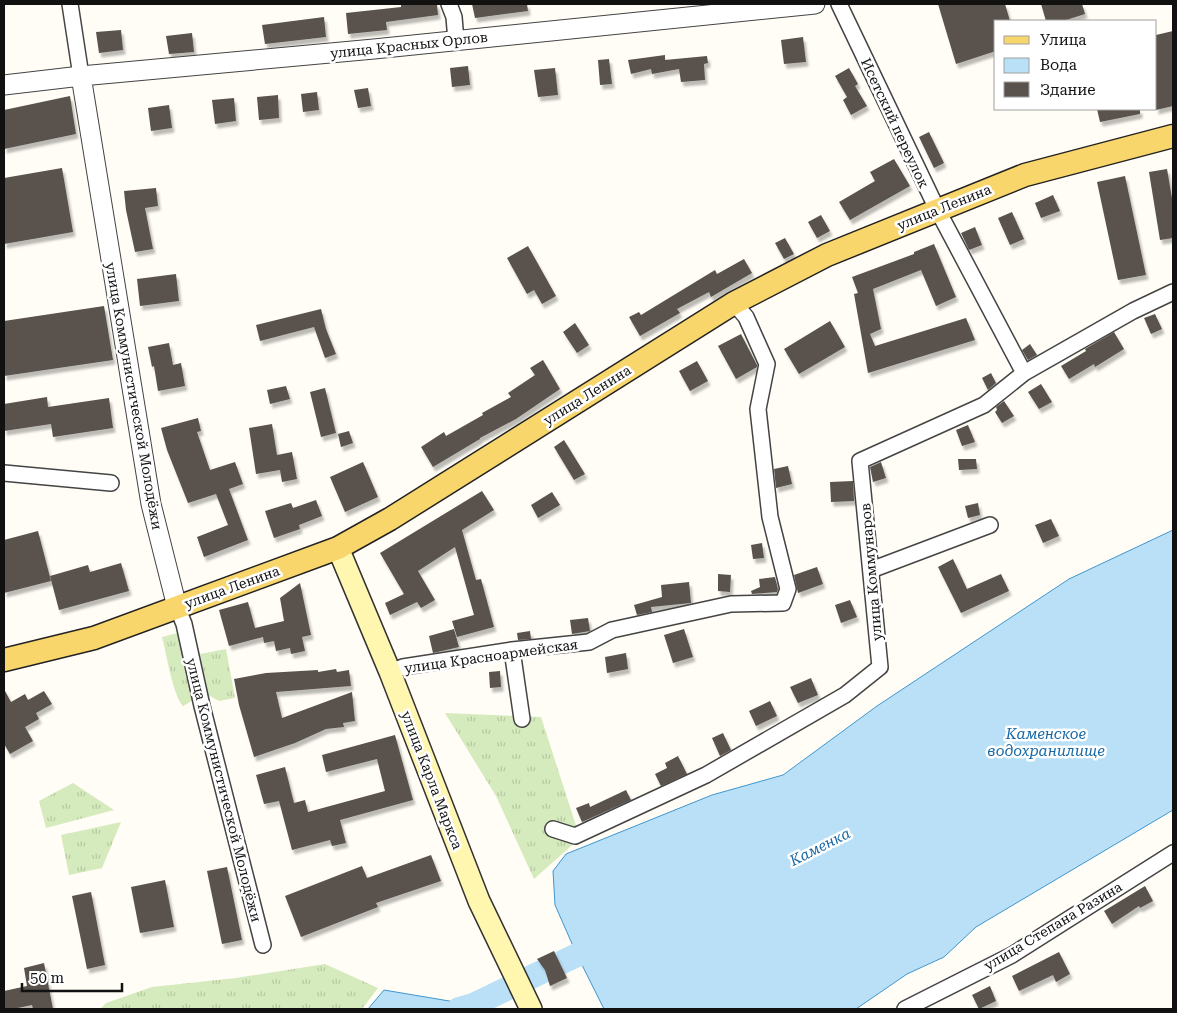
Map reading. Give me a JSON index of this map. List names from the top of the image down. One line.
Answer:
{"streets":{"main road":["улица Ленина","улица Карла Маркса"],"street":["улица Красных Орлов","Исетский переулок","улица Коммунистической Молодёжи","улица Коммунаров","улица Красноармейская","улица Степана Разина"]},"crossings":[["улица Красных Орлов","улица Коммунистической Молодёжи"],["Исетский переулок","улица Ленина"],["Исетский переулок","улица Коммунаров"],["улица Ленина","улица Коммунистической Молодёжи"],["улица Ленина","улица Красноармейская"],["улица Ленина","улица Карла Маркса"],["улица Красноармейская","улица Карла Маркса"]],"water":["Каменское водохранилище","Каменка"],"legend":["Улица","Вода","Здание"],"scale_bar":"50 m"}
